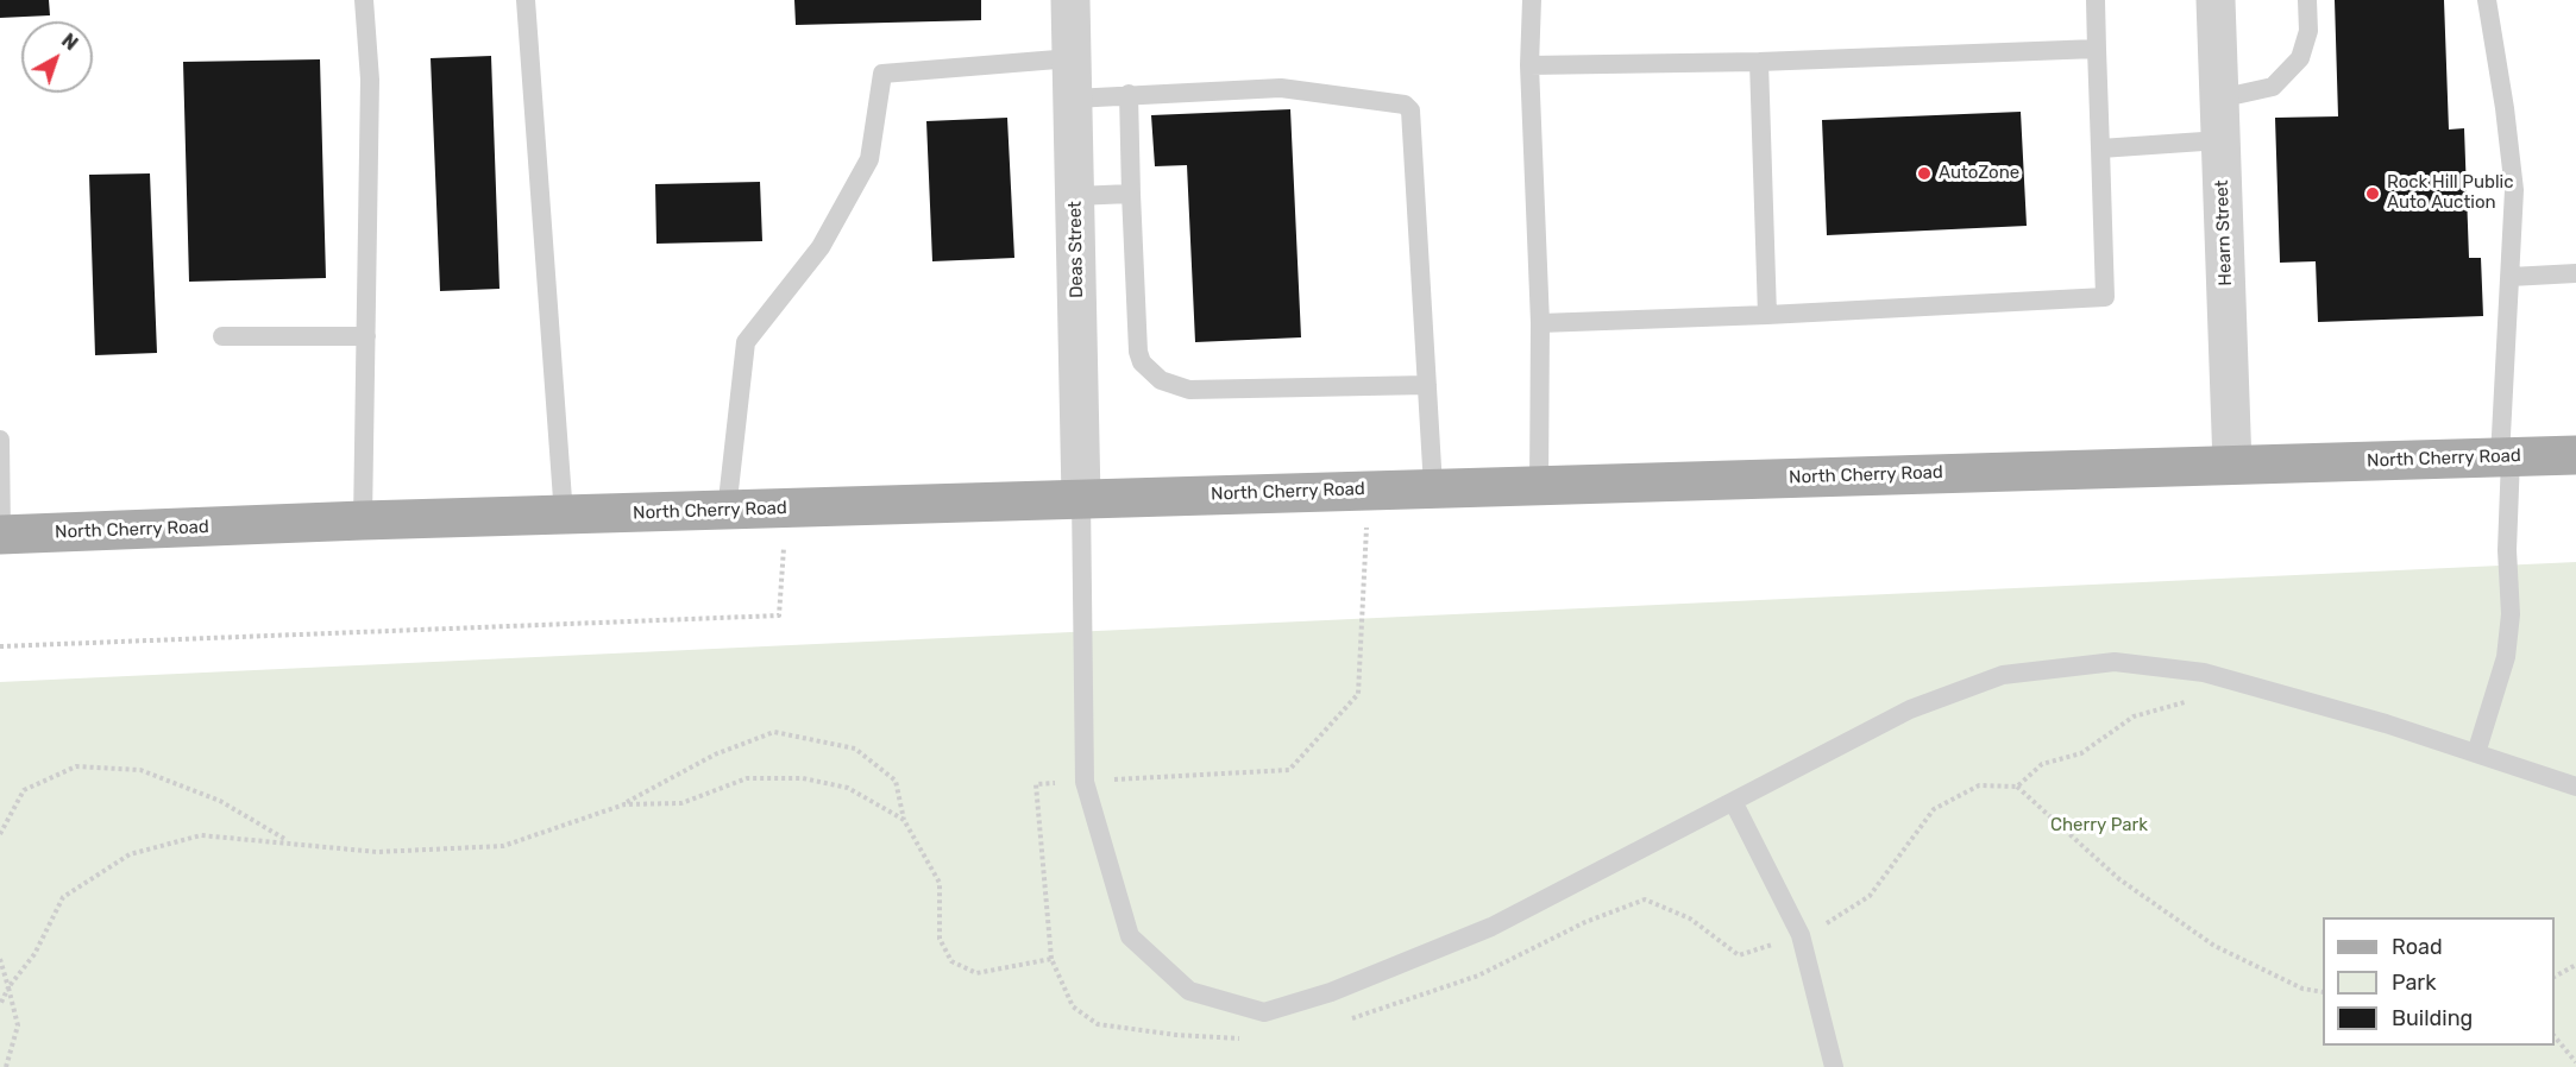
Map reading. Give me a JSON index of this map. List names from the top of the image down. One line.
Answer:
{"streets":{"main road":["North Cherry Road"],"street":["Hearn Street","Deas Street"]},"crossings":[["Hearn Street","North Cherry Road"],["Deas Street","North Cherry Road"]],"parks":["Cherry Park"],"places":["AutoZone","Rock Hill Public Auto Auction"],"legend":["Road","Park","Building"],"north":"top right"}
